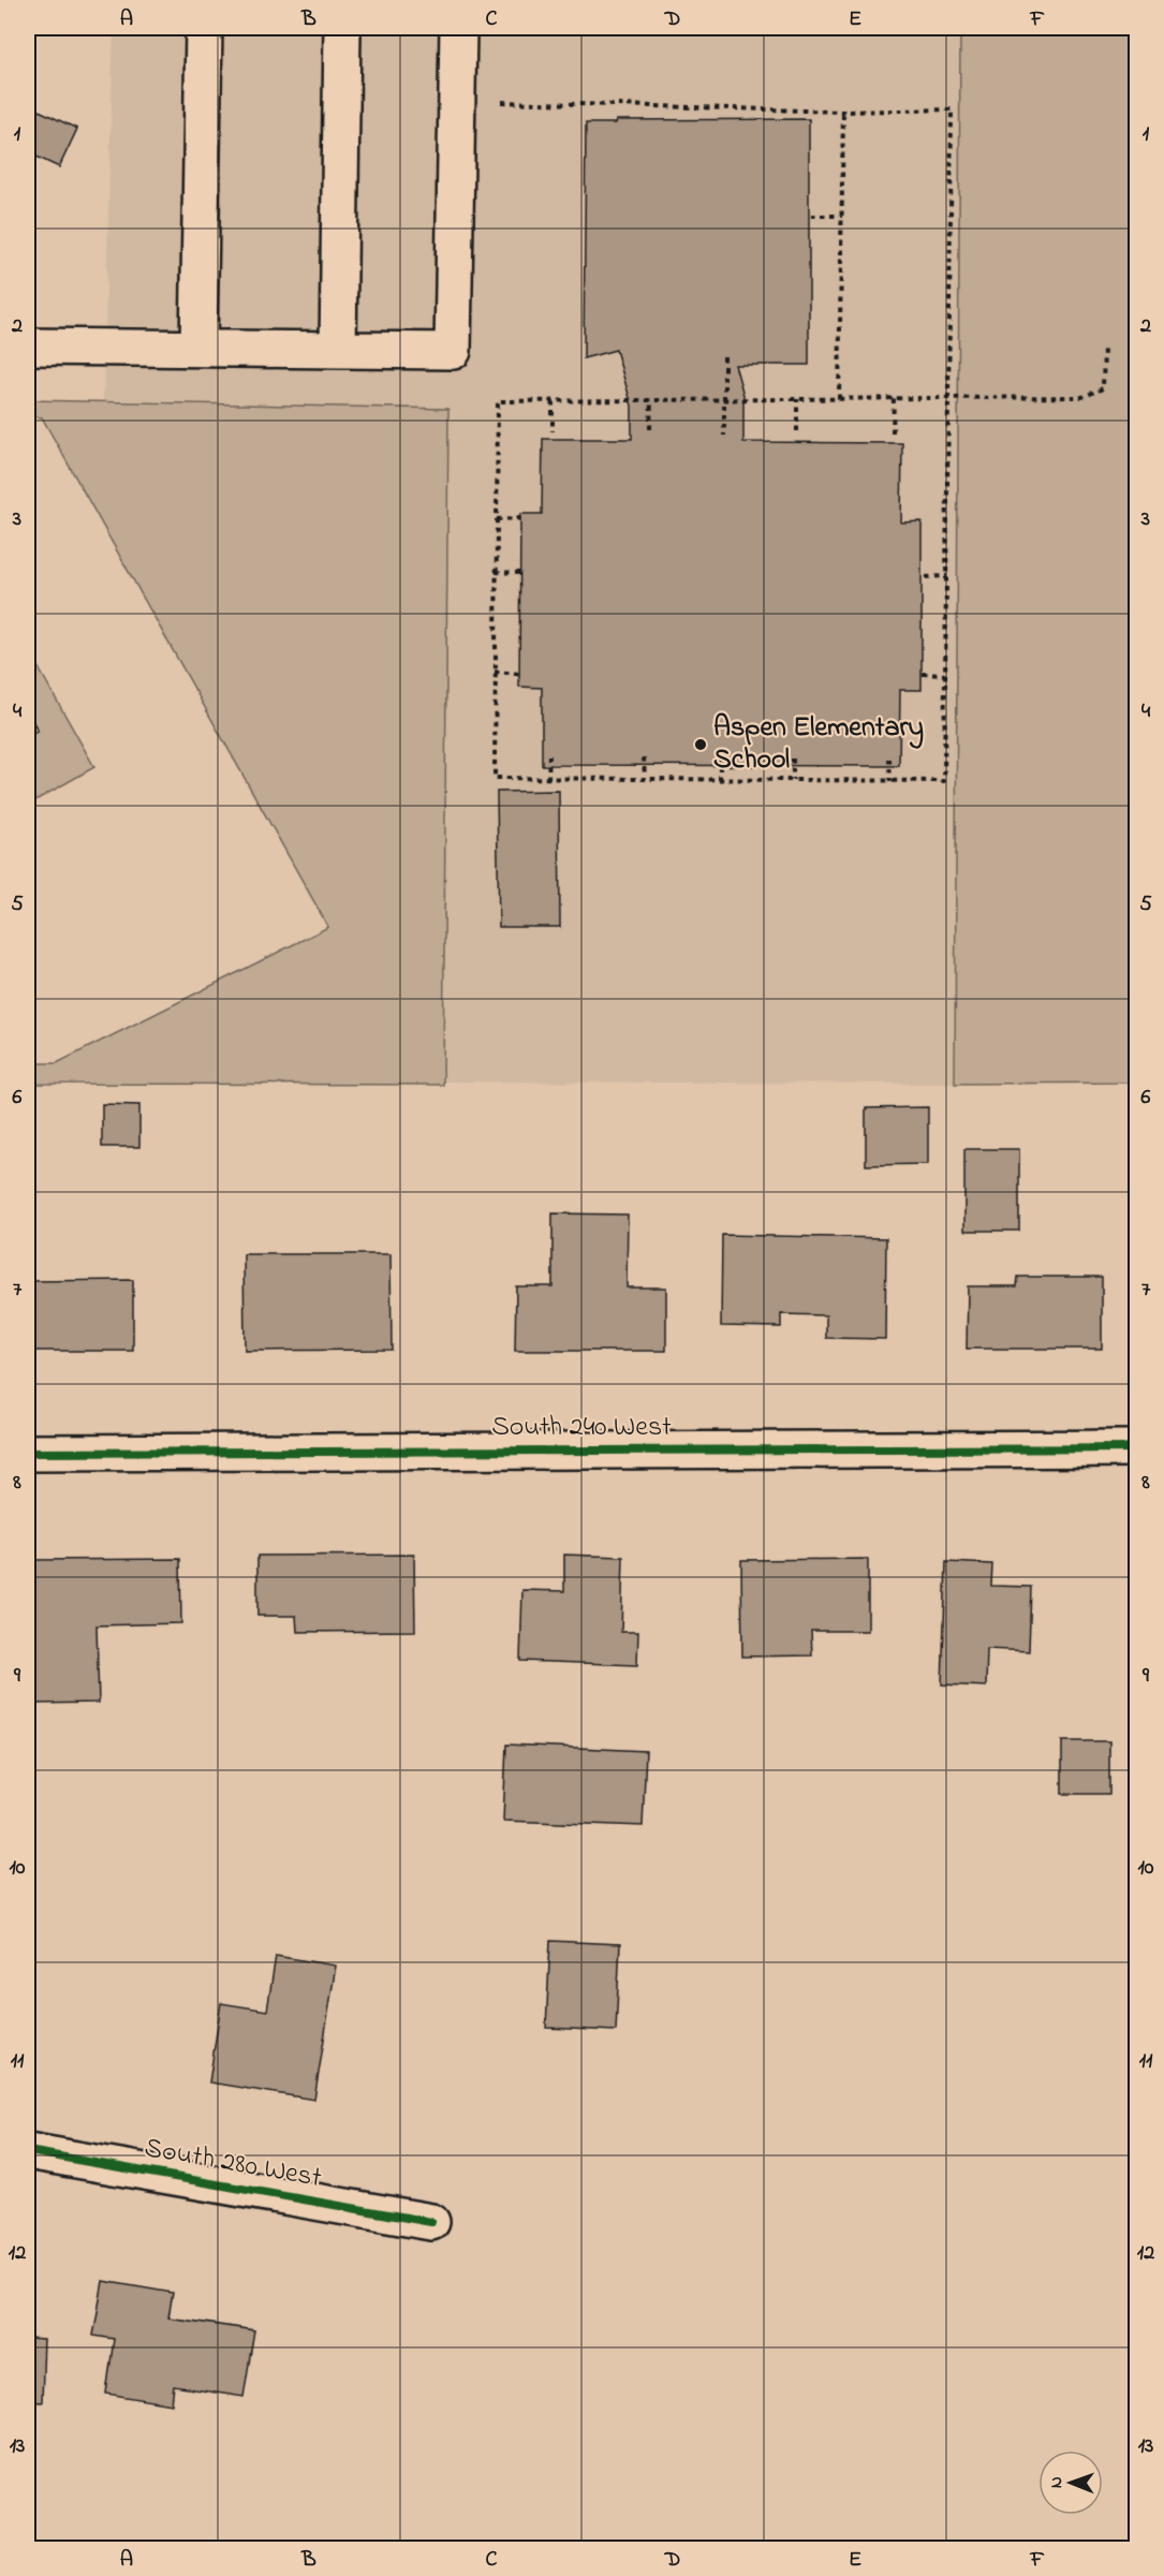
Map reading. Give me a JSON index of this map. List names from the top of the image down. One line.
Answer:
{"streets":{"street":["South 240 West","South 280 West"]},"places":["Aspen Elementary School"],"north":"left","grid":{"columns":["A","B","C","D","E","F"],"rows":["1","2","3","4","5","6","7","8","9","10","11","12","13"]}}
